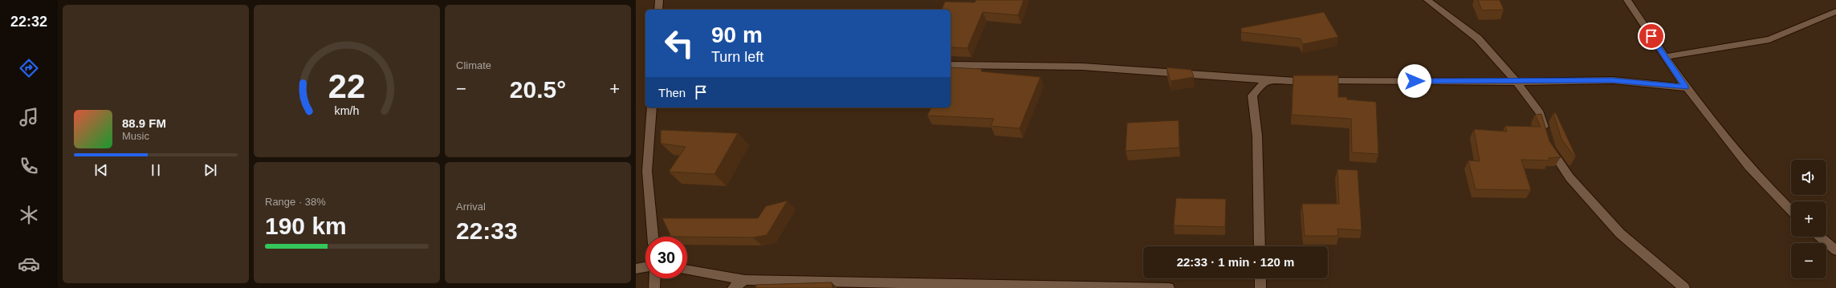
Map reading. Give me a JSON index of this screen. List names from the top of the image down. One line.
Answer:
{"page":{"tabs":"22:32","tile":["Climate",["Range · 38%","190 km"],["Arrival","22:33"]],"turn":["90 m","Turn left"],"heat":["−","20.5°","+"],"then":"Then","song":["88.9 FM","Music"],"map_buttons":["+","−"],"limit":"30","trip":"22:33 · 1 min · 120 m","gauge":["22","km/h"]}}
